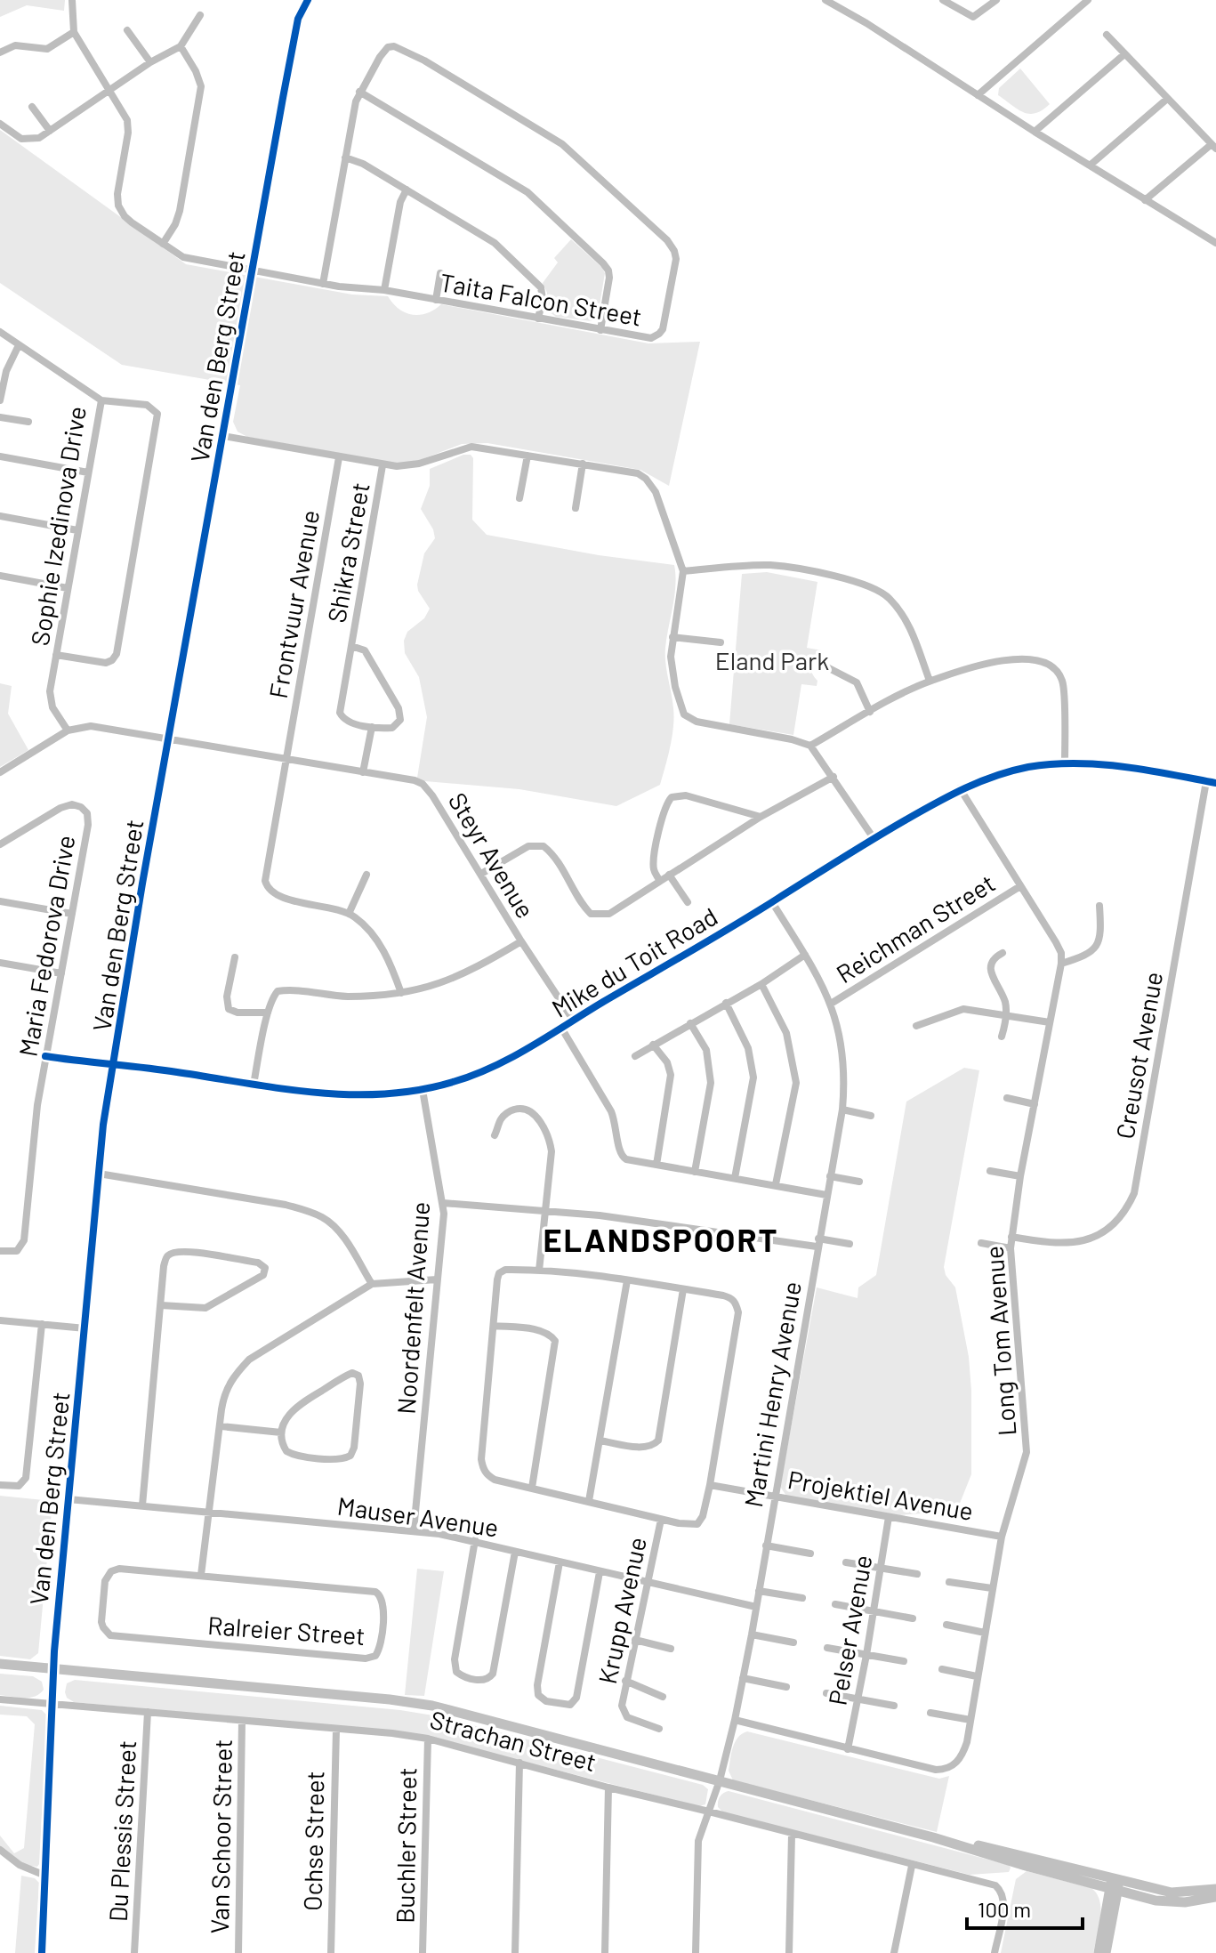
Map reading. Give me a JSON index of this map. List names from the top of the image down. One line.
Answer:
{"streets":{"street":["Taita Falcon Street","Van den Berg Street","Sophie Izedinova Drive","Shikra Street","Frontvuur Avenue","Steyr Avenue","Reichman Street","Maria Fedorova Drive","Mike du Toit Road","Creusot Avenue","Noordenfelt Avenue","Long Tom Avenue","Martini Henry Avenue","Projektiel Avenue","Mauser Avenue","Krupp Avenue","Ralreier Street","Pelser Avenue","Strachan Street","Du Plessis Street","Van Schoor Street","Ochse Street","Buchler Street"]},"crossings":[["Taita Falcon Street","Van den Berg Street"],["Van den Berg Street","Steyr Avenue"],["Van den Berg Street","Mike du Toit Road"],["Van den Berg Street","Mauser Avenue"],["Van den Berg Street","Strachan Street"],["Sophie Izedinova Drive","Steyr Avenue"],["Frontvuur Avenue","Steyr Avenue"],["Steyr Avenue","Mike du Toit Road"],["Reichman Street","Martini Henry Avenue"],["Maria Fedorova Drive","Mike du Toit Road"],["Mike du Toit Road","Creusot Avenue"],["Mike du Toit Road","Noordenfelt Avenue"],["Mike du Toit Road","Martini Henry Avenue"],["Creusot Avenue","Long Tom Avenue"],["Noordenfelt Avenue","Mauser Avenue"],["Long Tom Avenue","Projektiel Avenue"],["Long Tom Avenue","Pelser Avenue"],["Martini Henry Avenue","Projektiel Avenue"],["Martini Henry Avenue","Mauser Avenue"],["Martini Henry Avenue","Strachan Street"],["Projektiel Avenue","Pelser Avenue"],["Mauser Avenue","Krupp Avenue"],["Mauser Avenue","Ralreier Street"],["Strachan Street","Du Plessis Street"],["Strachan Street","Van Schoor Street"],["Strachan Street","Ochse Street"],["Strachan Street","Buchler Street"]],"districts":["ELANDSPOORT"],"parks":["Eland Park"],"scale_bar":"100 m"}
